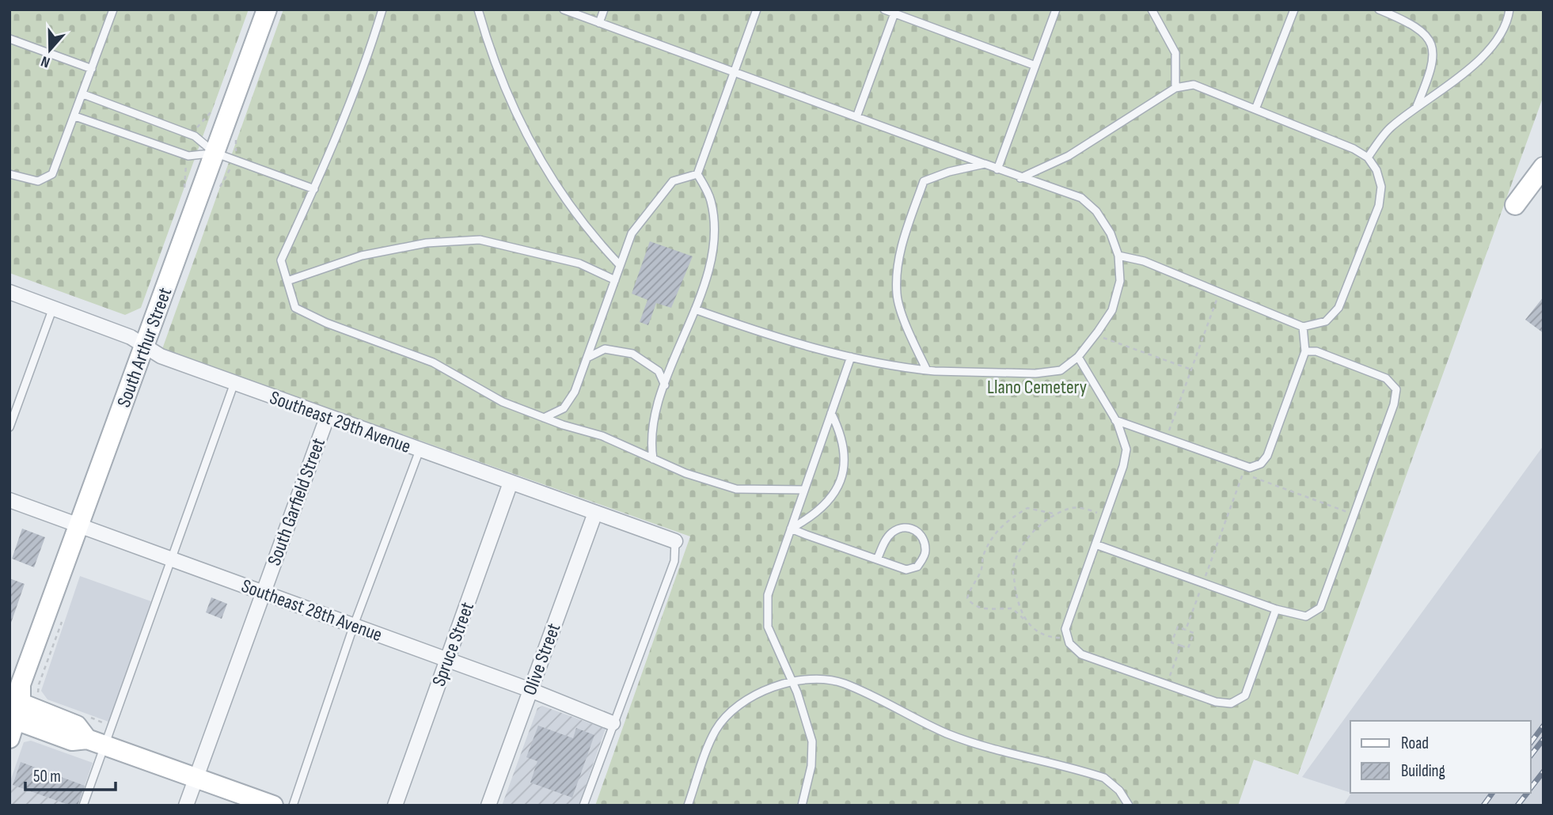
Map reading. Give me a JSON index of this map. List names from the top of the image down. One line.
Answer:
{"streets":{"main road":["South Arthur Street"],"street":["Southeast 29th Avenue","South Garfield Street","Southeast 28th Avenue","Spruce Street","Olive Street"]},"crossings":[["South Arthur Street","Southeast 29th Avenue"],["South Arthur Street","Southeast 28th Avenue"],["Southeast 29th Avenue","South Garfield Street"],["Southeast 29th Avenue","Spruce Street"],["Southeast 29th Avenue","Olive Street"],["South Garfield Street","Southeast 28th Avenue"],["Southeast 28th Avenue","Spruce Street"],["Southeast 28th Avenue","Olive Street"]],"parks":["Llano Cemetery"],"legend":["Road","Building"],"scale_bar":"50 m","north":"bottom"}
